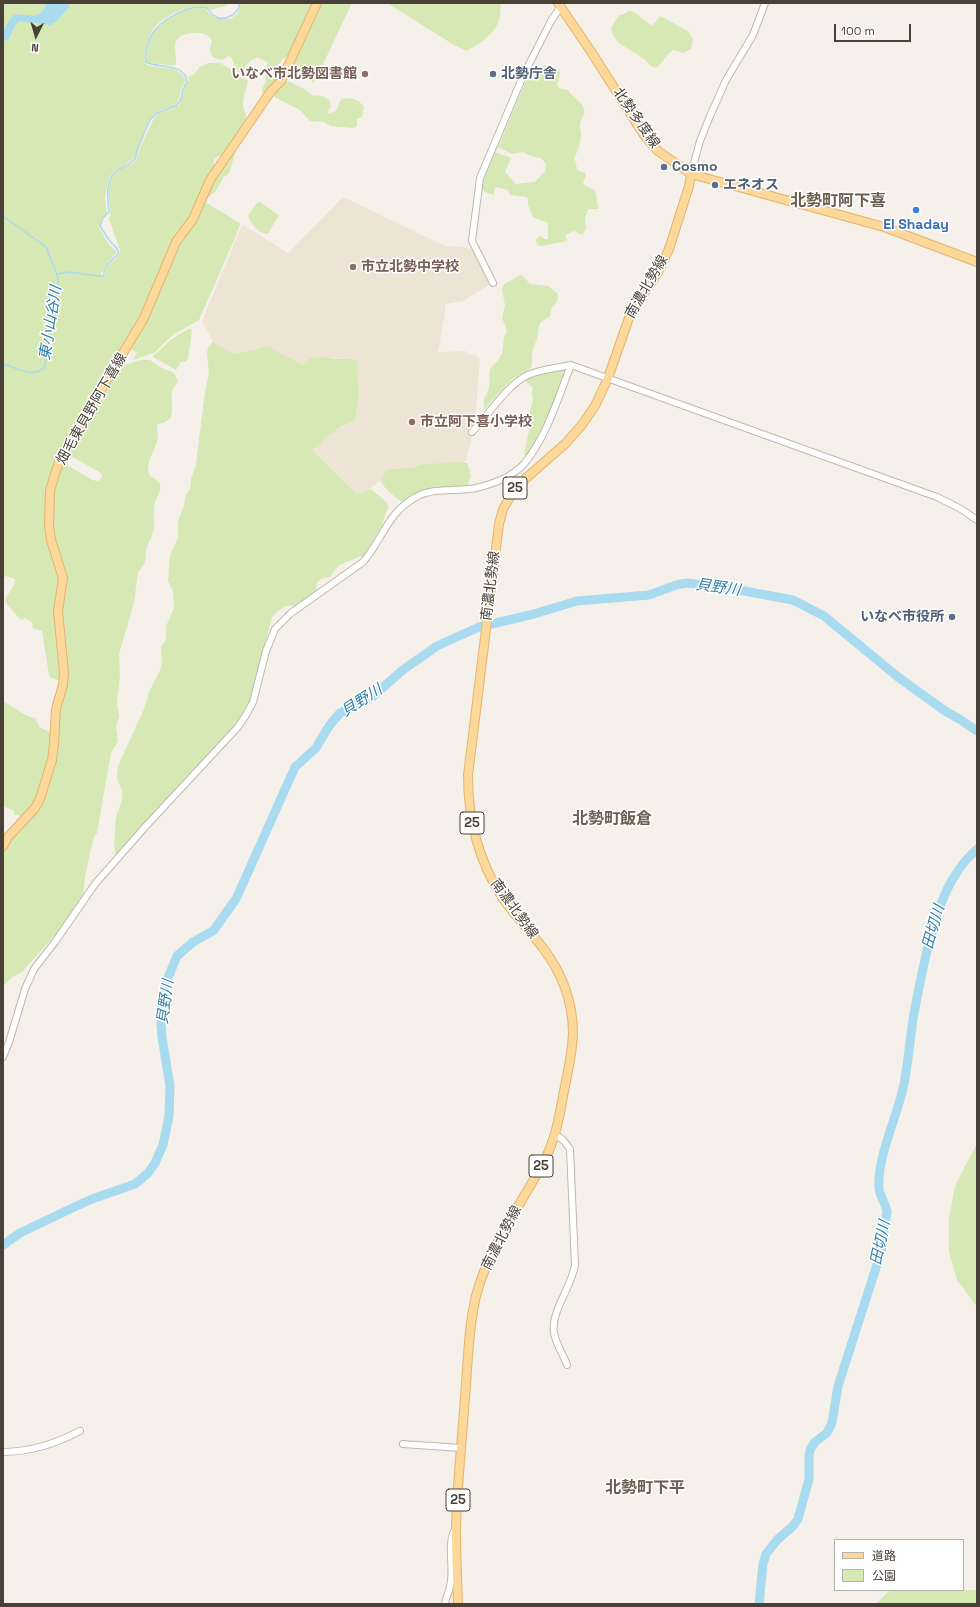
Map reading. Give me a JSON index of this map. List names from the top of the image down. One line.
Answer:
{"streets":{"main road":["北勢多度線","南濃北勢線","畑毛東貝野阿下喜線","25"]},"crossings":[["北勢多度線","南濃北勢線"]],"districts":["北勢町阿下喜","北勢町飯倉","北勢町下平"],"water":["東小山谷川","貝野川","田切川"],"places":["いなべ市北勢図書館","北勢庁舎","Cosmo","エネオス","El Shaday","市立北勢中学校","市立阿下喜小学校","いなべ市役所"],"legend":["道路","公園"],"scale_bar":"100 m","north":"bottom"}
